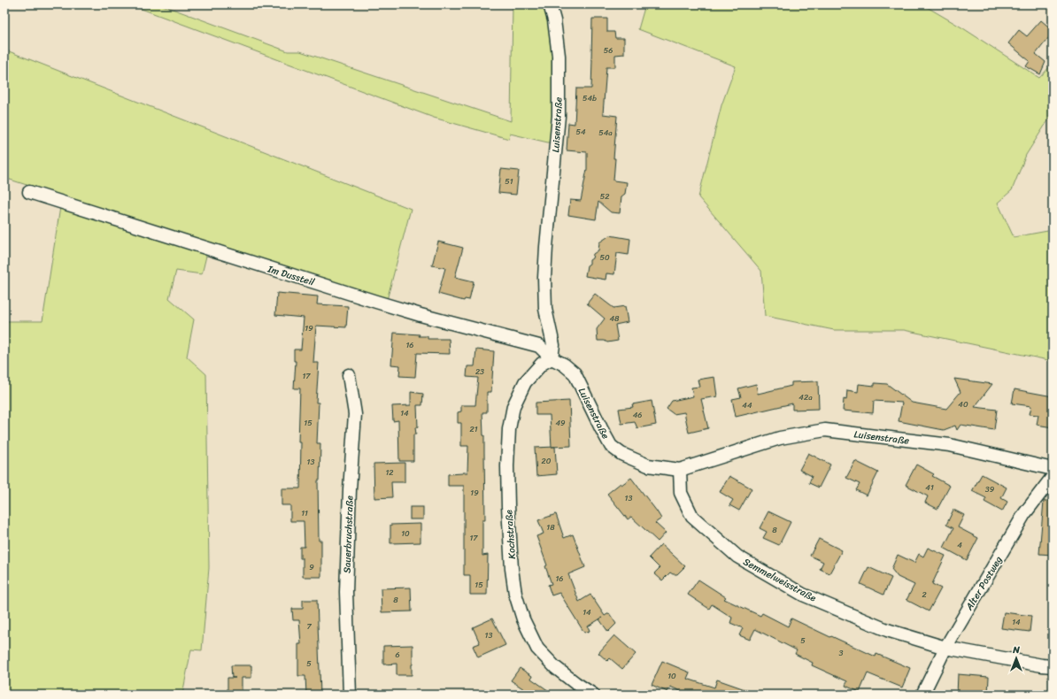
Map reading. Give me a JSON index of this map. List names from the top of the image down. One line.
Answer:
{"streets":{"street":["Luisenstraße","Im Dussteil","Sauerbruchstraße","Kochstraße","Semmelweisstraße","Alter Postweg"]},"crossings":[["Luisenstraße","Im Dussteil"],["Luisenstraße","Kochstraße"],["Luisenstraße","Semmelweisstraße"],["Im Dussteil","Kochstraße"],["Semmelweisstraße","Alter Postweg"]],"house_numbers":["56","54b","54","54a","51","52","50","48","19","16","23","17","42a","40","44","14","46","15","49","21","20","13","12","41","39","19","13","11","18","8","10","17","4","9","16","15","2","8","14","14","7","13","5","3","6","5","10"],"north":"top"}
